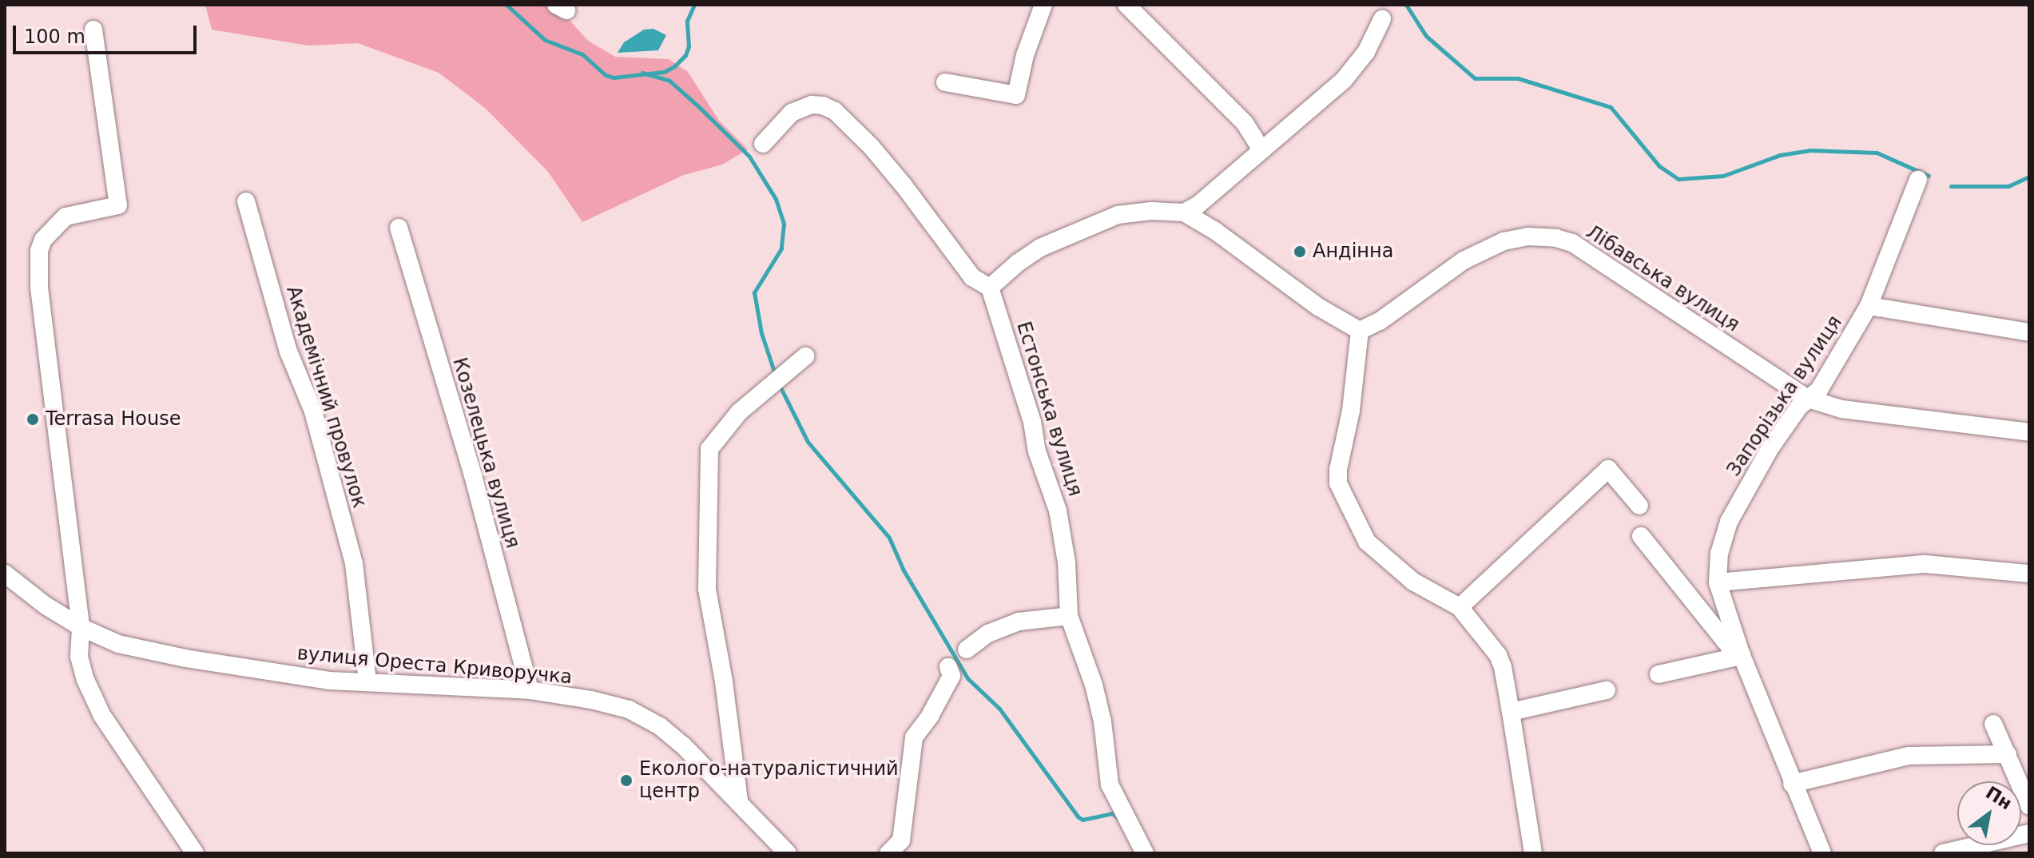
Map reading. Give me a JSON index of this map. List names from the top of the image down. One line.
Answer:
{"streets":{"street":["Лібавська вулиця","Запорізька вулиця","Академічний провулок","Естонська вулиця","Козелецька вулиця","вулиця Ореста Криворучка"]},"crossings":[["Лібавська вулиця","Запорізька вулиця"],["Академічний провулок","вулиця Ореста Криворучка"],["Козелецька вулиця","вулиця Ореста Криворучка"]],"places":["Андінна","Terrasa House","Еколого-натуралістичний центр"],"scale_bar":"100 m","north":"top right"}
